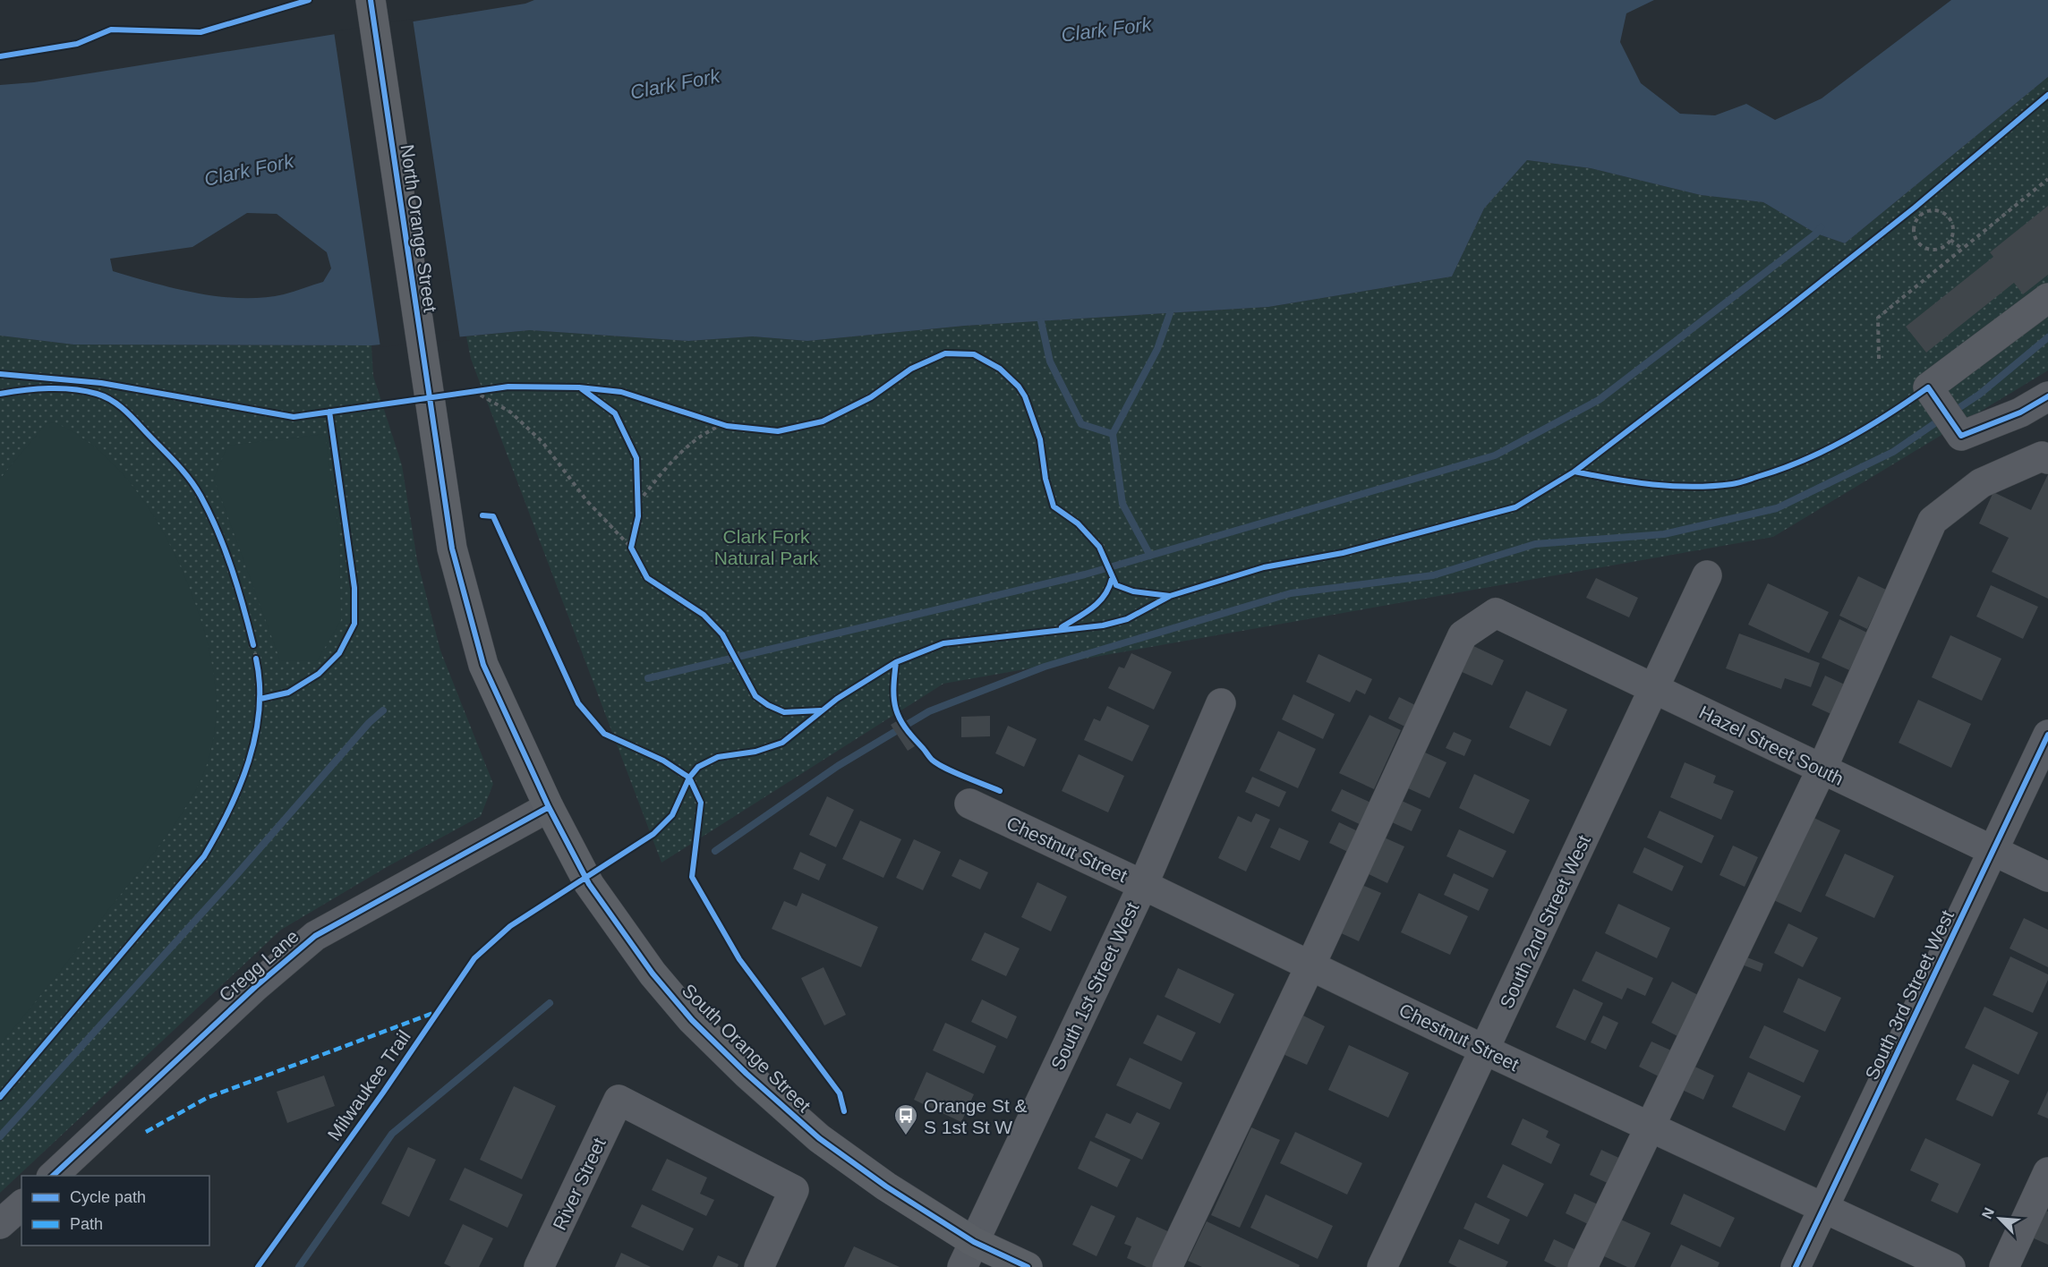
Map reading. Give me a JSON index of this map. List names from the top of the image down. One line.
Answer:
{"streets":{"main road":["North Orange Street","South Orange Street"],"street":["Hazel Street South","Chestnut Street","South 2nd Street West","Cregg Lane","South 1st Street West","South 3rd Street West","River Street"],"cycle path":["Milwaukee Trail"]},"crossings":[["North Orange Street","South Orange Street"],["Hazel Street South","Chestnut Street"],["Hazel Street South","South 2nd Street West"],["Hazel Street South","South 3rd Street West"],["Chestnut Street","South 2nd Street West"],["Chestnut Street","South 1st Street West"],["Chestnut Street","South 3rd Street West"],["Cregg Lane","South Orange Street"],["South 1st Street West","South Orange Street"]],"water":["Clark Fork"],"parks":["Clark Fork Natural Park"],"places":{"bus stop":["Orange St & S 1st St W"]},"legend":["Cycle path","Path"],"north":"top left"}
